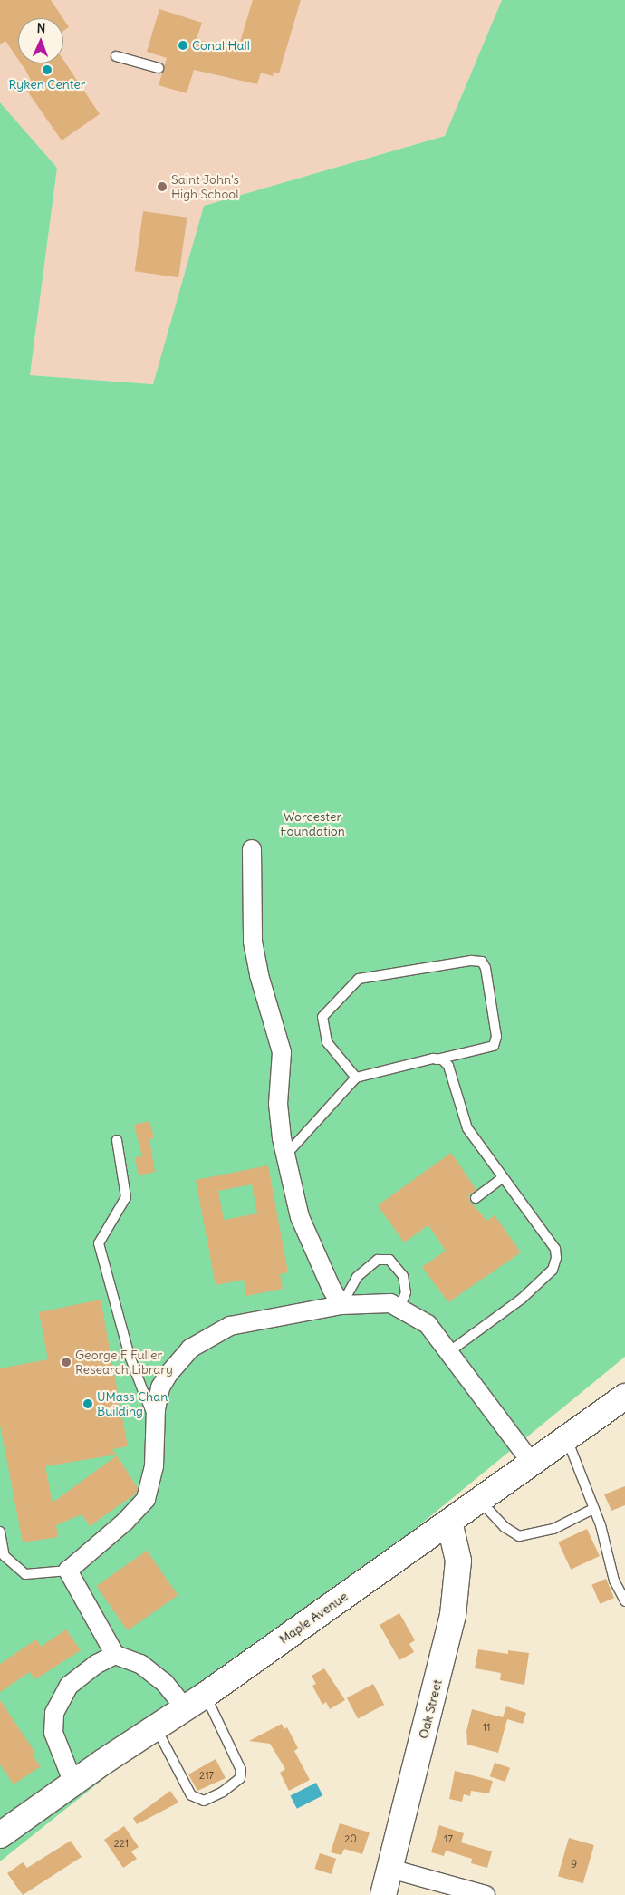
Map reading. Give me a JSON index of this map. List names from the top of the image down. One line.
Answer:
{"streets":{"main road":["Maple Avenue","Oak Street"]},"crossings":[["Maple Avenue","Oak Street"]],"parks":["Worcester Foundation"],"places":["Conal Hall","Ryken Center","Saint John's High School","George F Fuller Research Library","UMass Chan Building"],"house_numbers":["11","217","20","17","221","9"],"north":"top"}
